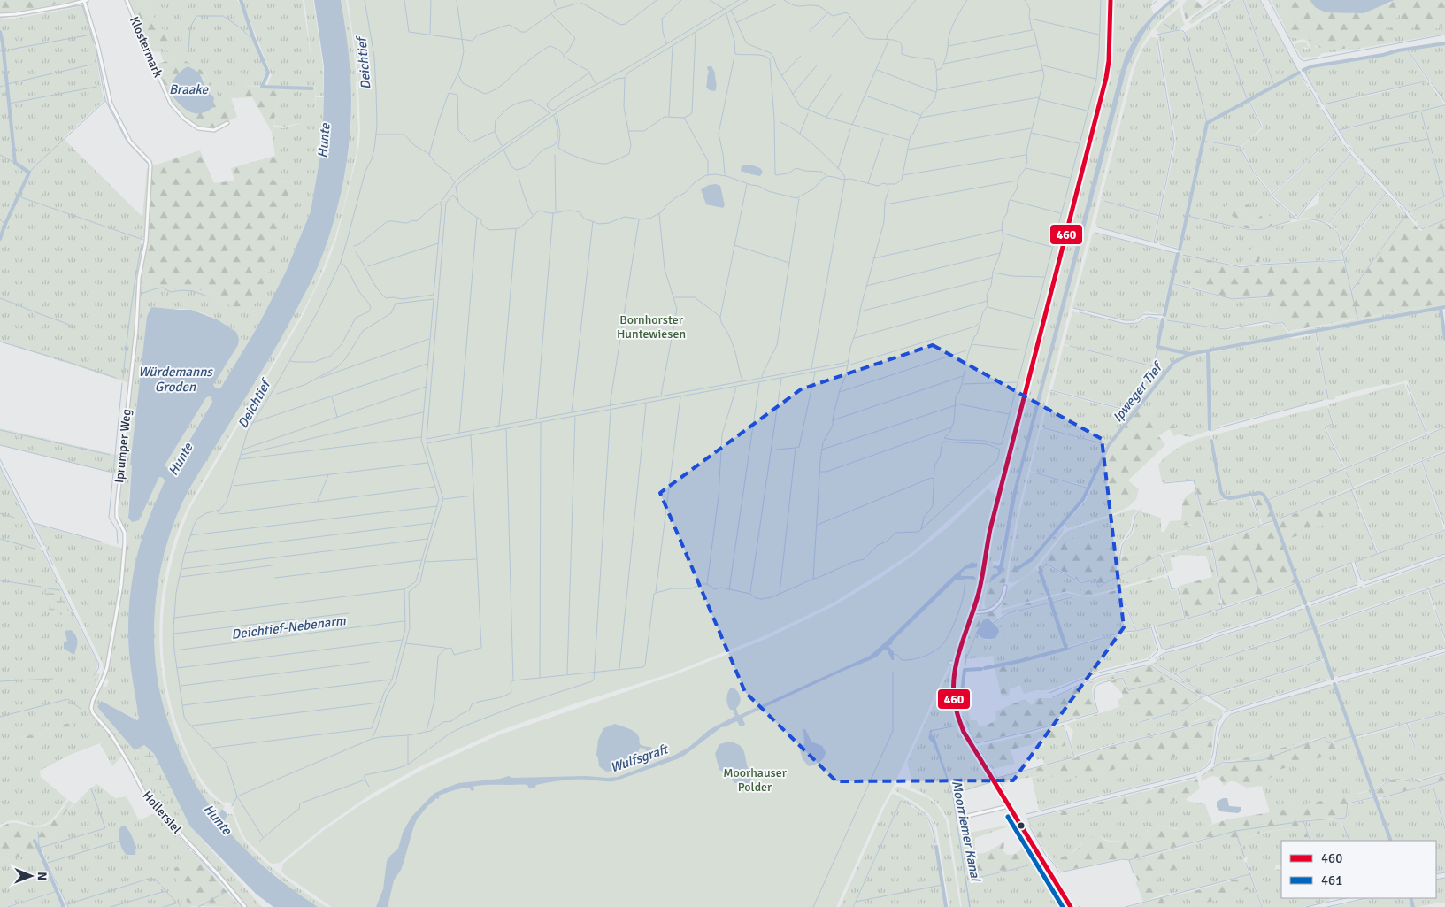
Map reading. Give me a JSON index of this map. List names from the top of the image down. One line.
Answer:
{"streets":{"street":["Klostermark","Iprumper Weg","Hollersiel"]},"crossings":[["Iprumper Weg","Hollersiel"]],"water":["Deichtief","Braake","Hunte","Würdemanns Groden","Ipweger Tief","Deichtief-Nebenarm","Wulfsgraft","Moorriemer Kanal"],"parks":["Bornhorster Huntewiesen","Moorhauser Polder"],"lines":["transit line 460","transit line 461"],"legend":["460","461"],"north":"right"}
